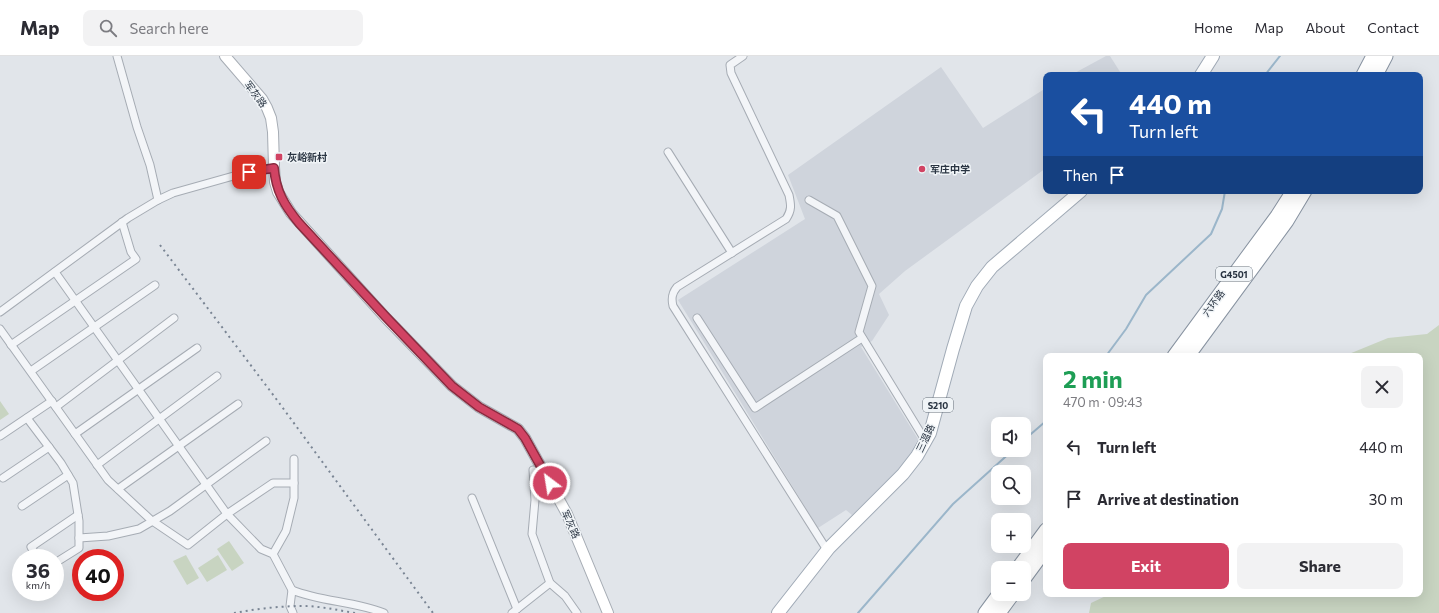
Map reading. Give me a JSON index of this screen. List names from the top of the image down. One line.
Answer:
{"streets":{"highway":["G4501","六环路"],"main road":["S210","三温路"],"street":["军灰路"]},"places":{"transit":["灰峪新村"],"other":["军庄中学"]},"page":{"header":"Map","search":"Search here","nav":["Home","Map","About","Contact"],"turn":["440 m","Turn left"],"then":"Then","heading":["2 min","470 m · 09:43"],"map_buttons":["+","−"],"list":[{"name":"Turn left","value":"440 m"},{"name":"Arrive at destination","value":"30 m"}],"buttons":["Exit","Share"],"speed":"36 km/h","limit":"40"}}
